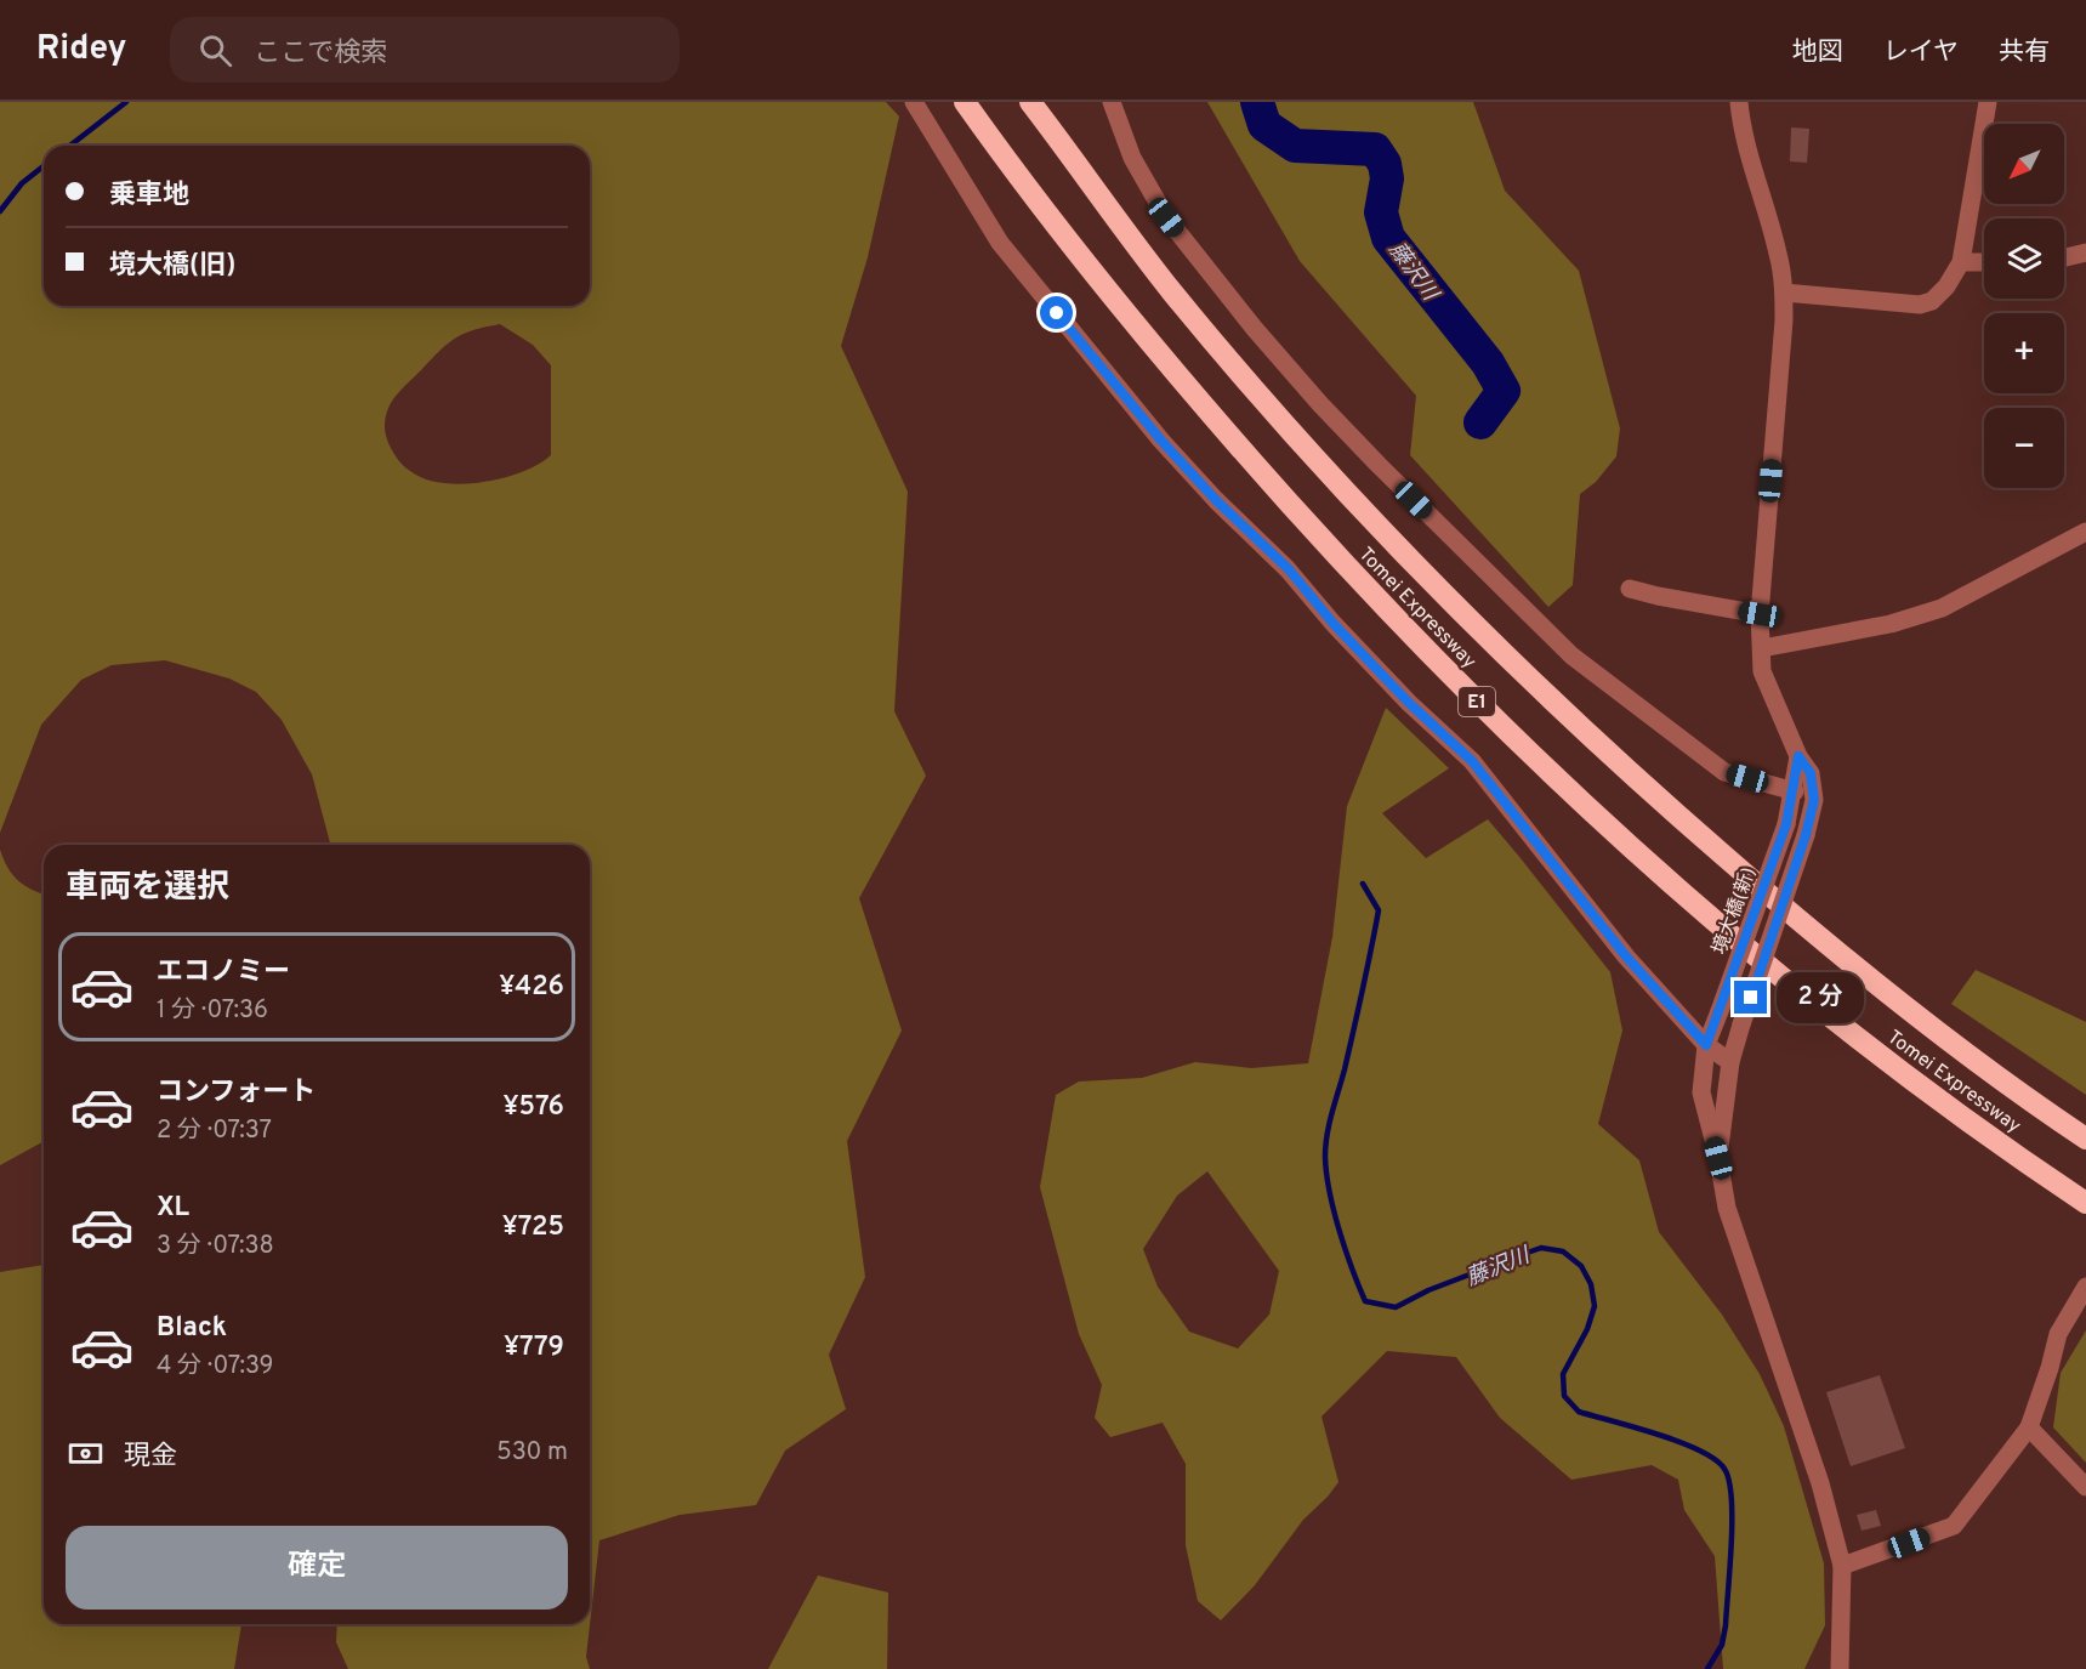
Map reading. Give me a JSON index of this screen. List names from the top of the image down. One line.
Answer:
{"streets":{"highway":["Tomei Expressway","E1"],"street":["境大橋(新)"]},"water":["藤沢川"],"north":"bottom left","page":{"header":"Ridey","search":"ここで検索","nav":["地図","レイヤ","共有"],"map_buttons":["+","−"],"banner":["乗車地","境大橋(旧)"],"heading":"車両を選択","list":[{"name":"エコノミー","note":"1 分 · 07:36","value":"¥426"},{"name":"コンフォート","note":"2 分 · 07:37","value":"¥576"},{"name":"XL","note":"3 分 · 07:38","value":"¥725"},{"name":"Black","note":"4 分 · 07:39","value":"¥779"}],"bubble":"2 分","pay":["現金","530 m"],"buttons":"確定"}}
